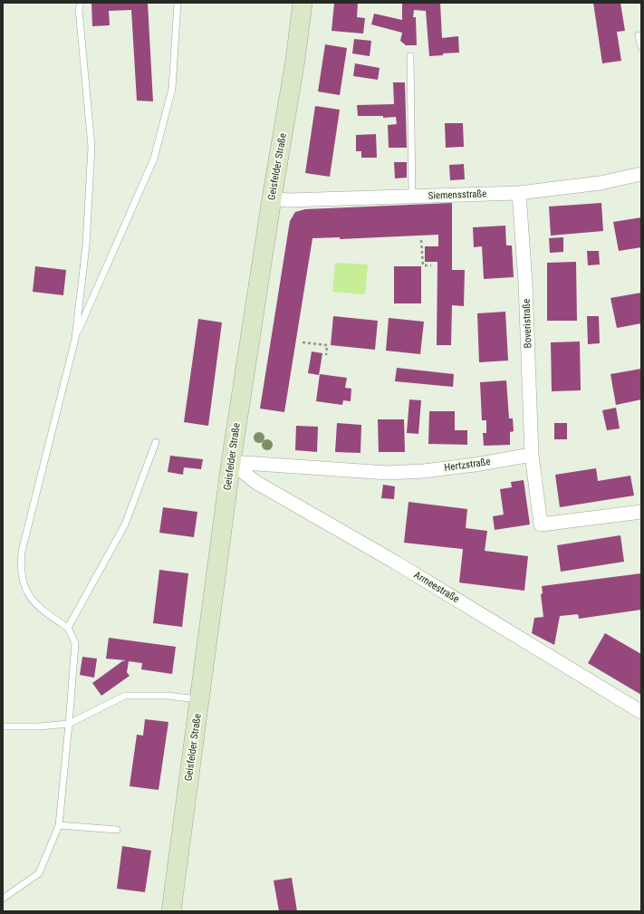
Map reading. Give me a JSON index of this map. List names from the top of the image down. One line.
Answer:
{"streets":{"main road":["Geisfelder Straße"],"street":["Siemensstraße","Boveristraße","Hertzstraße","Armeestraße"]},"crossings":[["Geisfelder Straße","Siemensstraße"],["Geisfelder Straße","Hertzstraße"],["Geisfelder Straße","Armeestraße"],["Siemensstraße","Boveristraße"],["Boveristraße","Hertzstraße"],["Hertzstraße","Armeestraße"]]}
